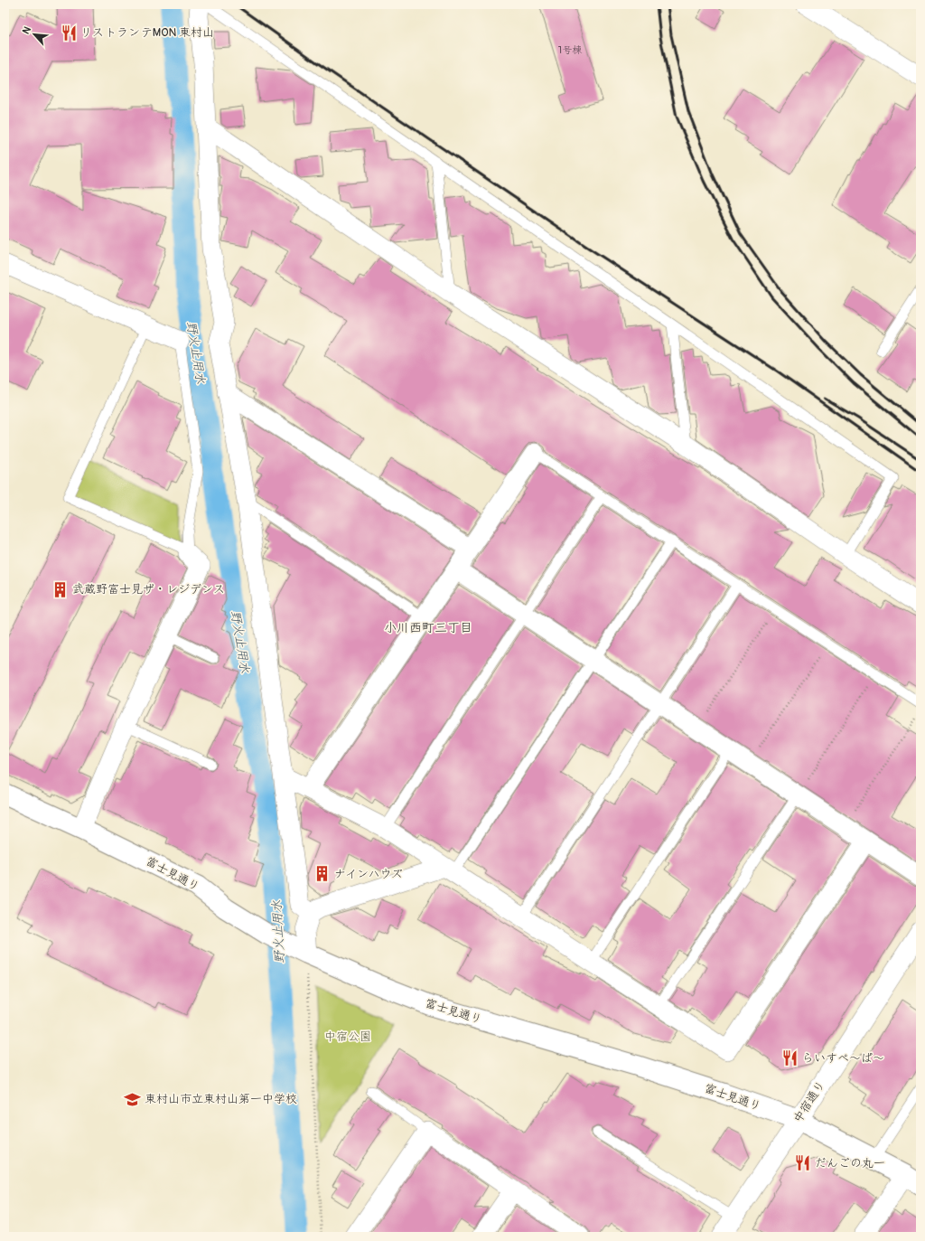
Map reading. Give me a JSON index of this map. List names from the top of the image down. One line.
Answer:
{"streets":{"street":["富士見通り","中宿通り"]},"crossings":[["富士見通り","中宿通り"]],"districts":["小川西町三丁目"],"water":["野火止用水"],"parks":["中宿公園"],"places":{"restaurant":["リストランテMON 東村山","らいすぺ～ぱ～","だんごの丸一"],"building":["武蔵野富士見ザ・レジデンス","ナインハウズ"],"school or university":["東村山市立東村山第一中学校"]},"house_numbers":["1号棟"],"north":"top left"}
